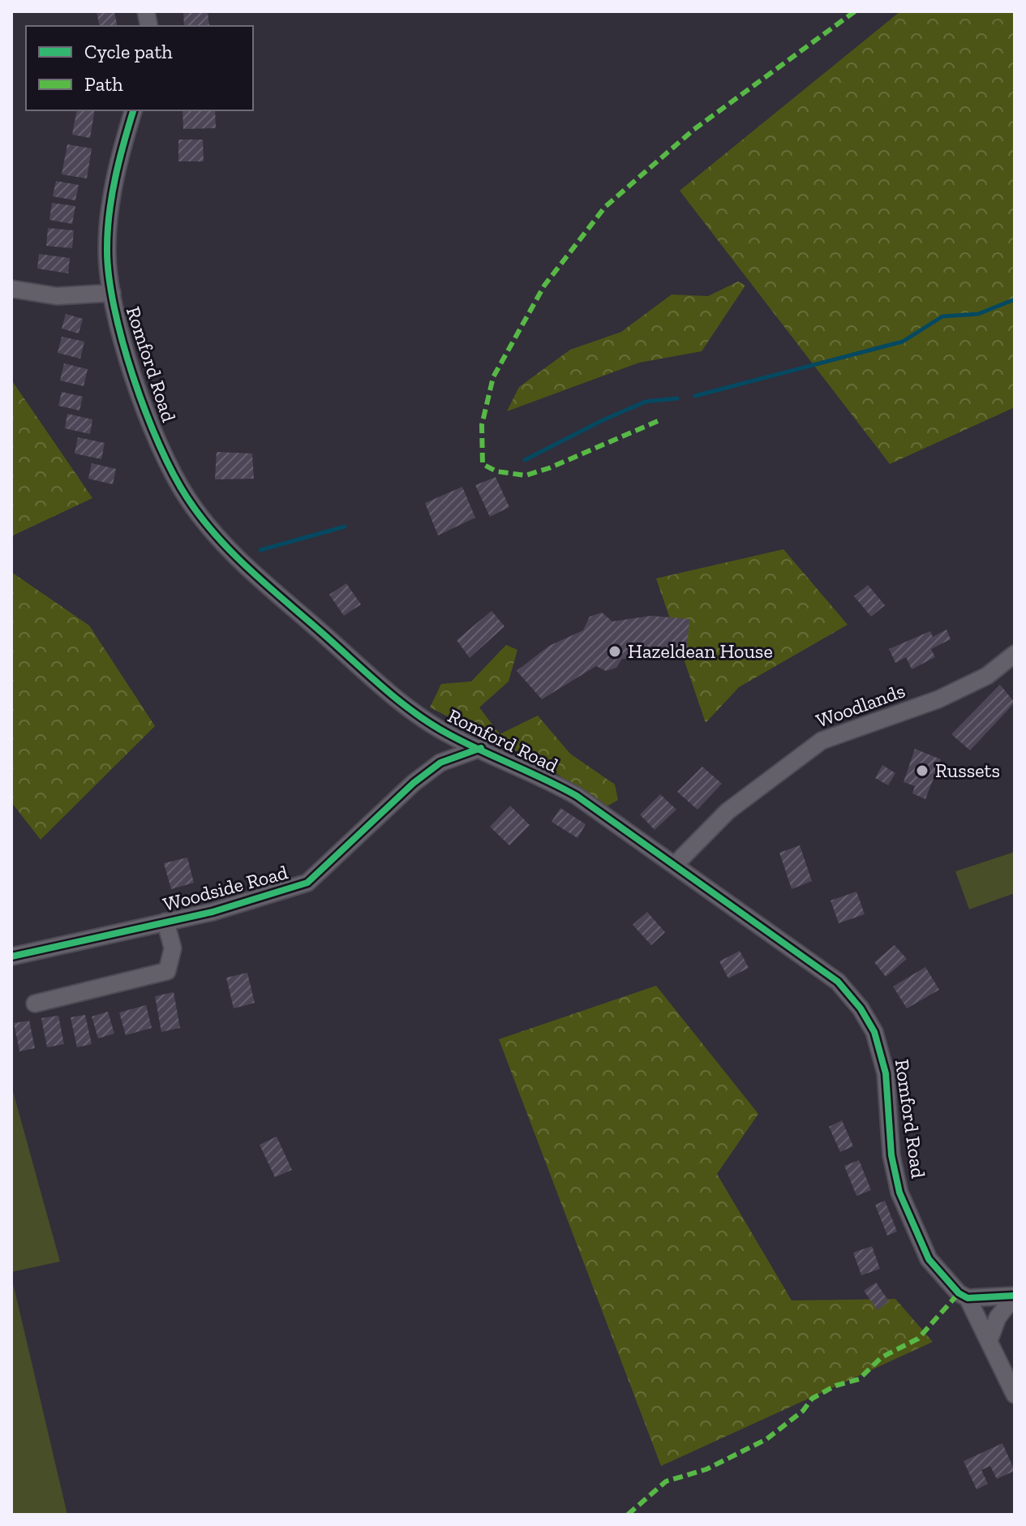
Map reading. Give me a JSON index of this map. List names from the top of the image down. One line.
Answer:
{"streets":{"street":["Romford Road","Woodlands","Woodside Road"]},"crossings":[["Romford Road","Woodlands"],["Romford Road","Woodside Road"]],"places":["Hazeldean House","Russets"],"legend":["Cycle path","Path"]}
